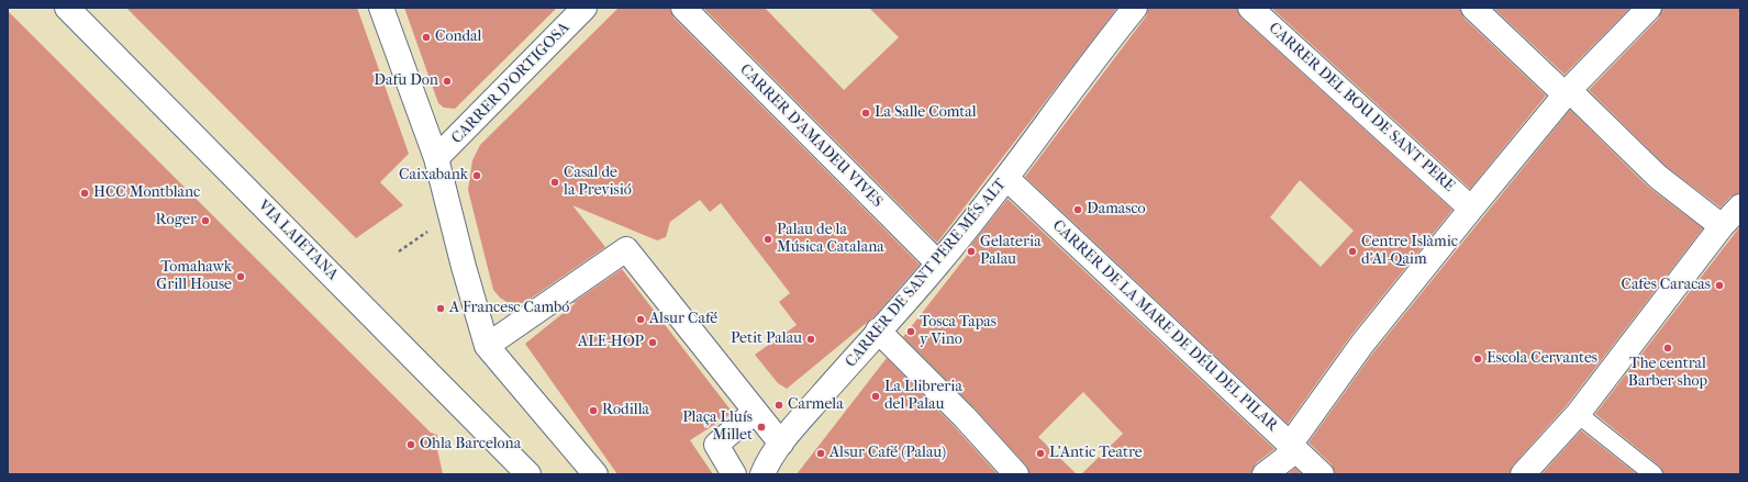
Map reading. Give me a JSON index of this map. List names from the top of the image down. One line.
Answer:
{"streets":{"street":["CARRER D'ORTIGOSA","CARRER DEL BOU DE SANT PERE","CARRER D'AMADEU VIVES","VIA LAIETANA","CARRER DE SANT PERE MÉS ALT","CARRER DE LA MARE DE DÉU DEL PILAR"]},"crossings":[["CARRER D'AMADEU VIVES","CARRER DE SANT PERE MÉS ALT"],["CARRER DE SANT PERE MÉS ALT","CARRER DE LA MARE DE DÉU DEL PILAR"]],"places":["Condal","Dafu Don","La Salle Comtal","Caixabank","Casal de la Previsió","HCC Montblanc","Damasco","Roger","Palau de la Música Catalana","Gelateria Palau","Centre Islàmic d'Al-Qaim","Tomahawk Grill House","Cafes Caracas","A Francesc Cambó","Alsur Café","Tosca Tapas y Vino","Petit Palau","ALE-HOP","The central Barber shop","Escola Cervantes","La Llibreria del Palau","Carmela","Rodilla","Plaça Lluís Millet","Ohla Barcelona","Alsur Café (Palau)","L'Antic Teatre"]}
